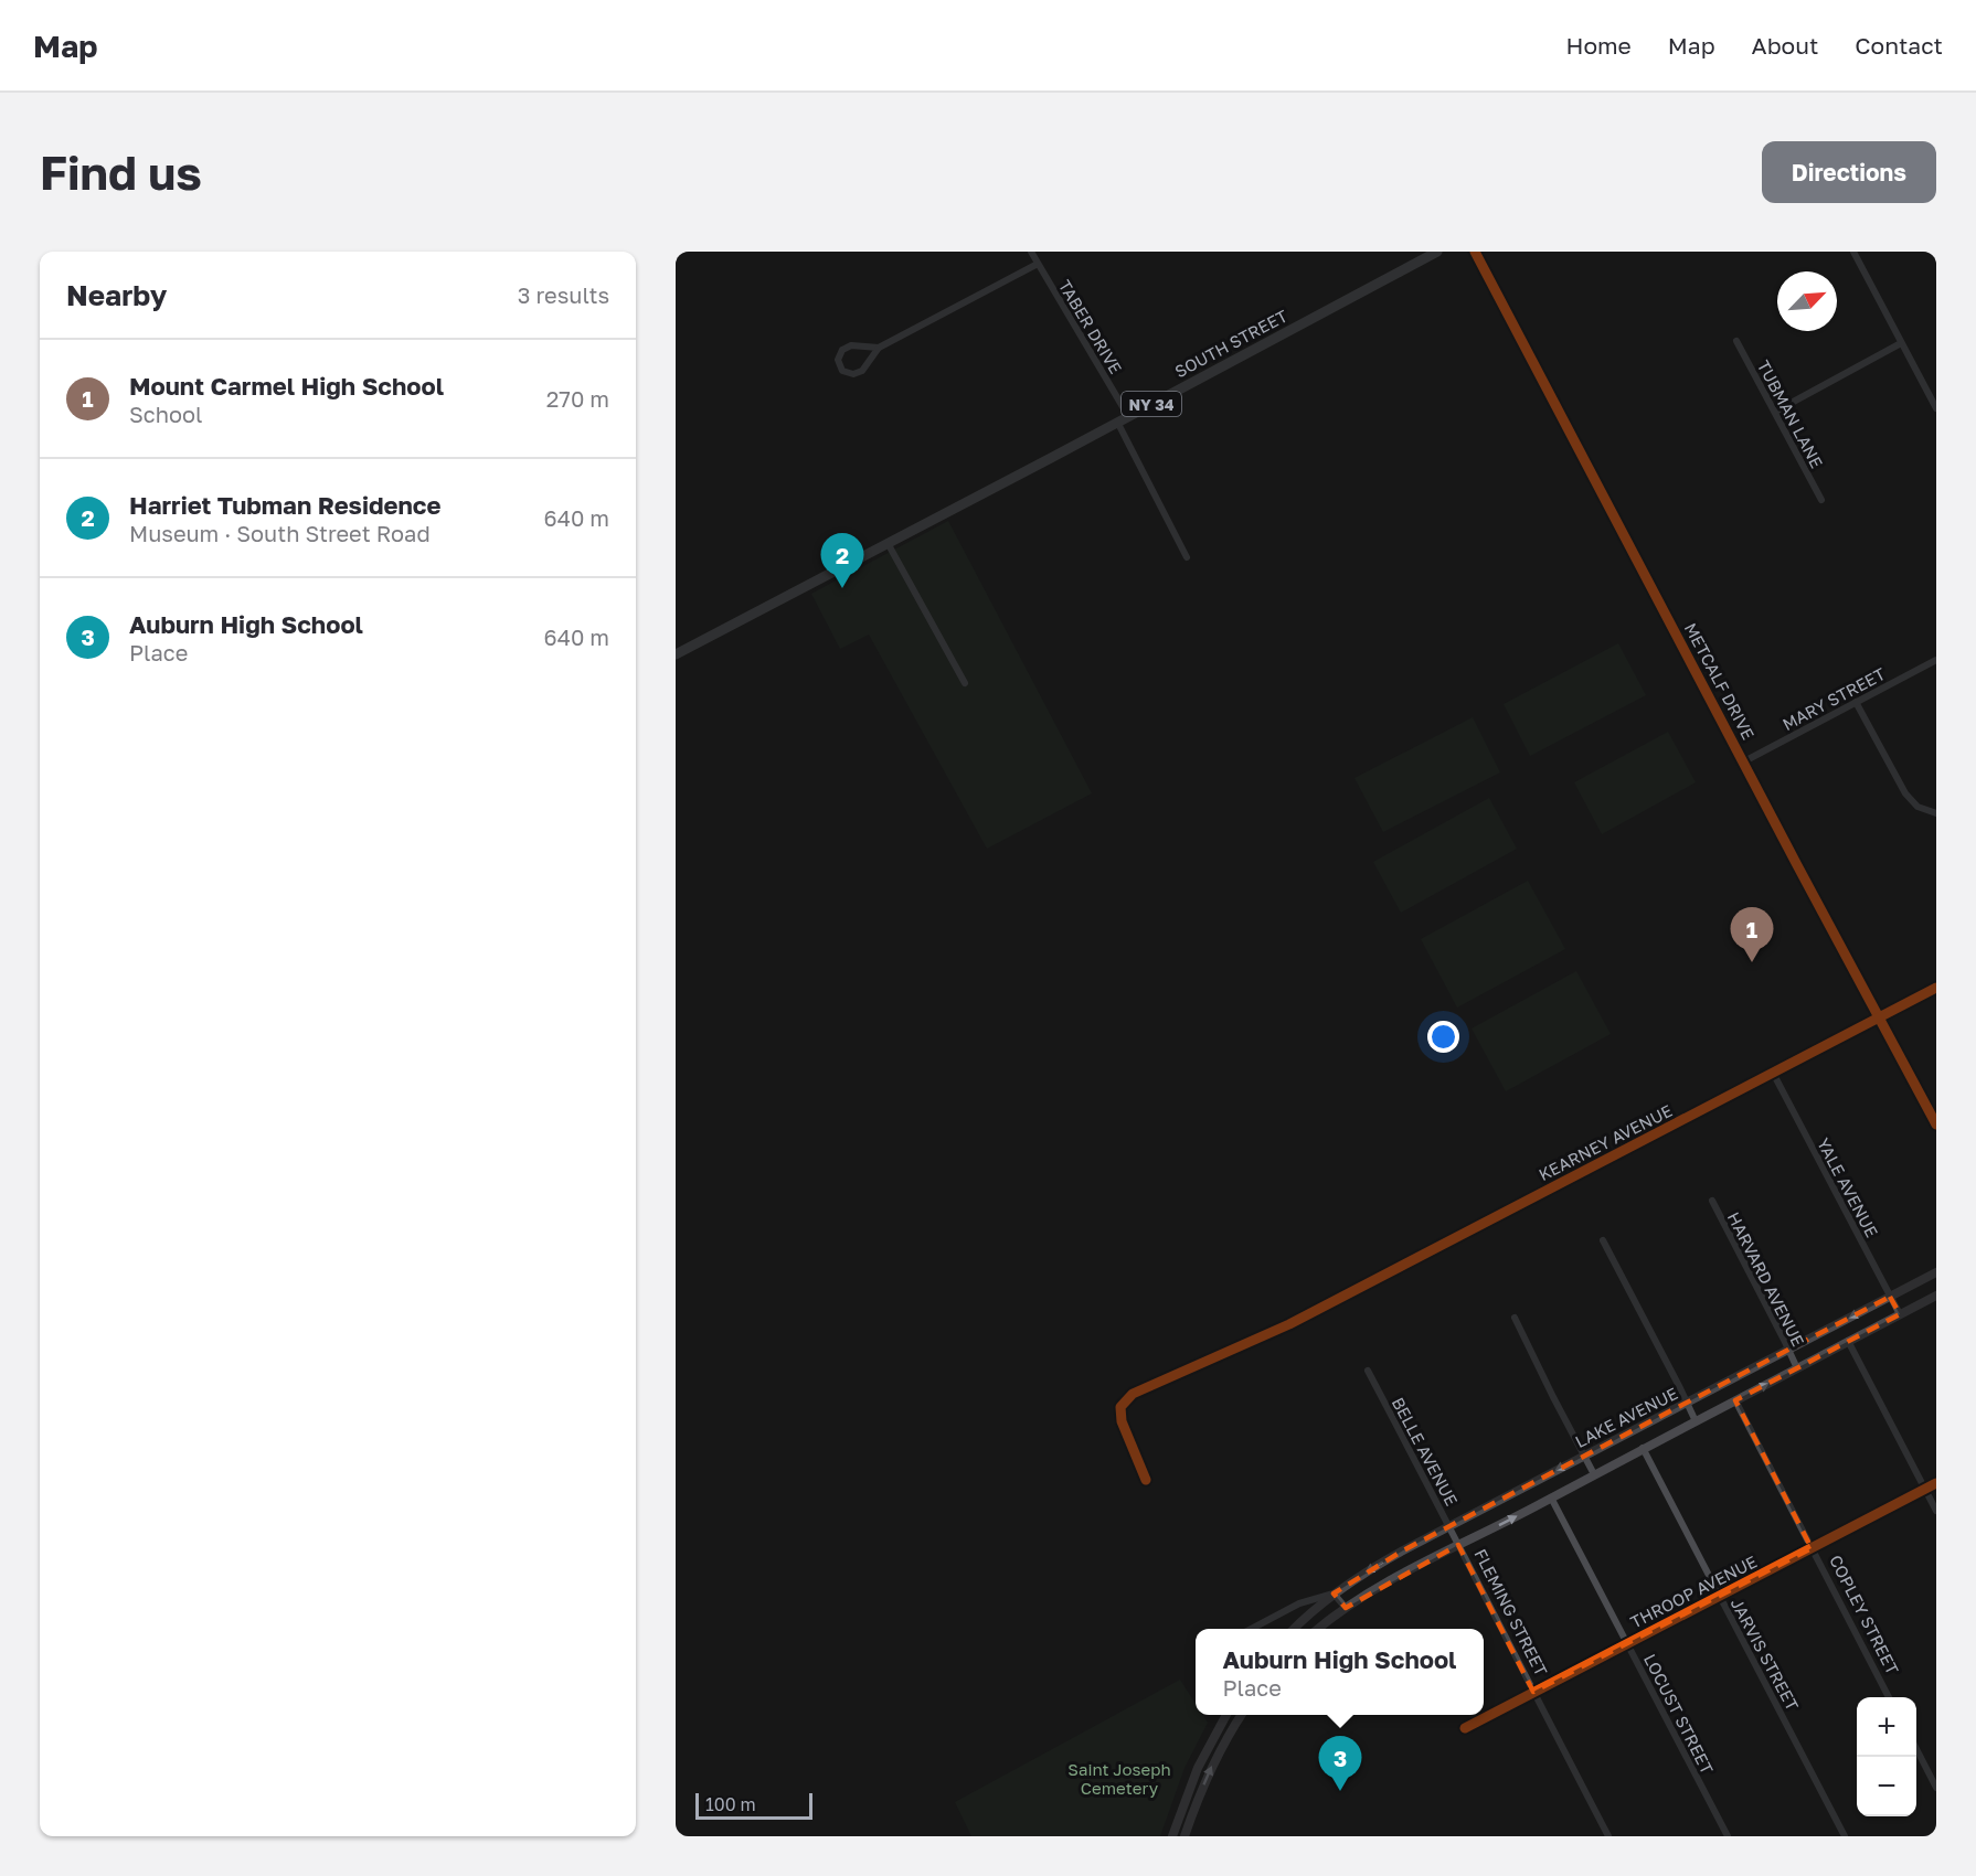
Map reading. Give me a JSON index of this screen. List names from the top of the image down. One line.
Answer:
{"streets":{"main road":["SOUTH STREET","NY 34","LAKE AVENUE"],"street":["TABER DRIVE","TUBMAN LANE","METCALF DRIVE","MARY STREET","KEARNEY AVENUE","YALE AVENUE","HARVARD AVENUE","BELLE AVENUE","THROOP AVENUE","FLEMING STREET","COPLEY STREET","JARVIS STREET","LOCUST STREET"]},"crossings":[["TABER DRIVE","SOUTH STREET"],["METCALF DRIVE","MARY STREET"],["METCALF DRIVE","KEARNEY AVENUE"],["KEARNEY AVENUE","YALE AVENUE"],["YALE AVENUE","LAKE AVENUE"],["HARVARD AVENUE","LAKE AVENUE"],["LAKE AVENUE","BELLE AVENUE"],["BELLE AVENUE","FLEMING STREET"],["THROOP AVENUE","FLEMING STREET"],["THROOP AVENUE","COPLEY STREET"],["THROOP AVENUE","JARVIS STREET"],["THROOP AVENUE","LOCUST STREET"]],"parks":["Saint Joseph Cemetery"],"scale_bar":"100 m","north":"top right","page":{"header":"Map","nav":["Home","Map","About","Contact"],"buttons":"Directions","title":"Find us","heading":["Nearby","3 results"],"list":[{"mark":"1","name":"Mount Carmel High School","note":"School","value":"270 m"},{"mark":"2","name":"Harriet Tubman Residence","note":"Museum · South Street Road","value":"640 m"},{"mark":"3","name":"Auburn High School","note":"Place","value":"640 m"}],"pins":["2","1","3"],"popup":["Auburn High School","Place"],"map_buttons":["+","−"],"scale":"100 m"}}
